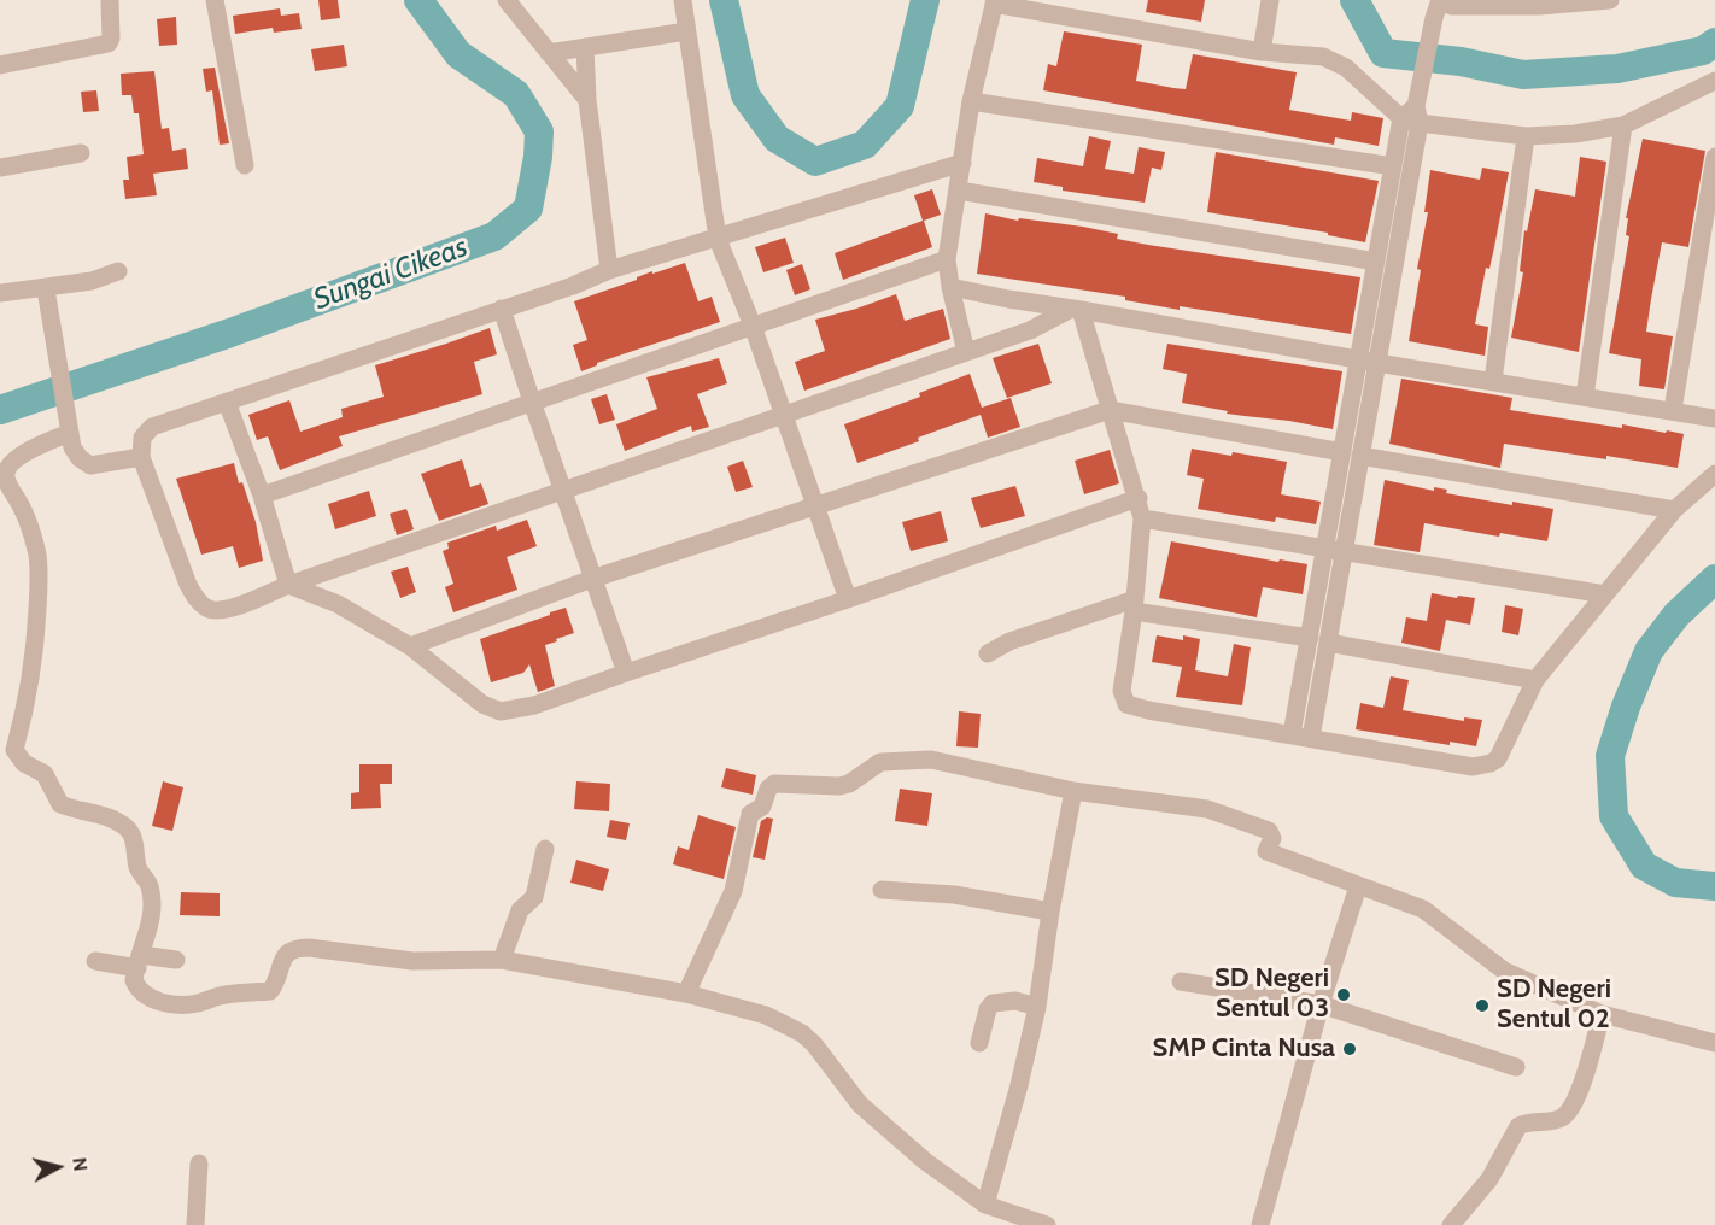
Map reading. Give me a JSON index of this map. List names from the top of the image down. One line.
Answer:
{"water":["Sungai Cikeas"],"places":["SD Negeri Sentul 03","SD Negeri Sentul 02","SMP Cinta Nusa"],"north":"right"}
